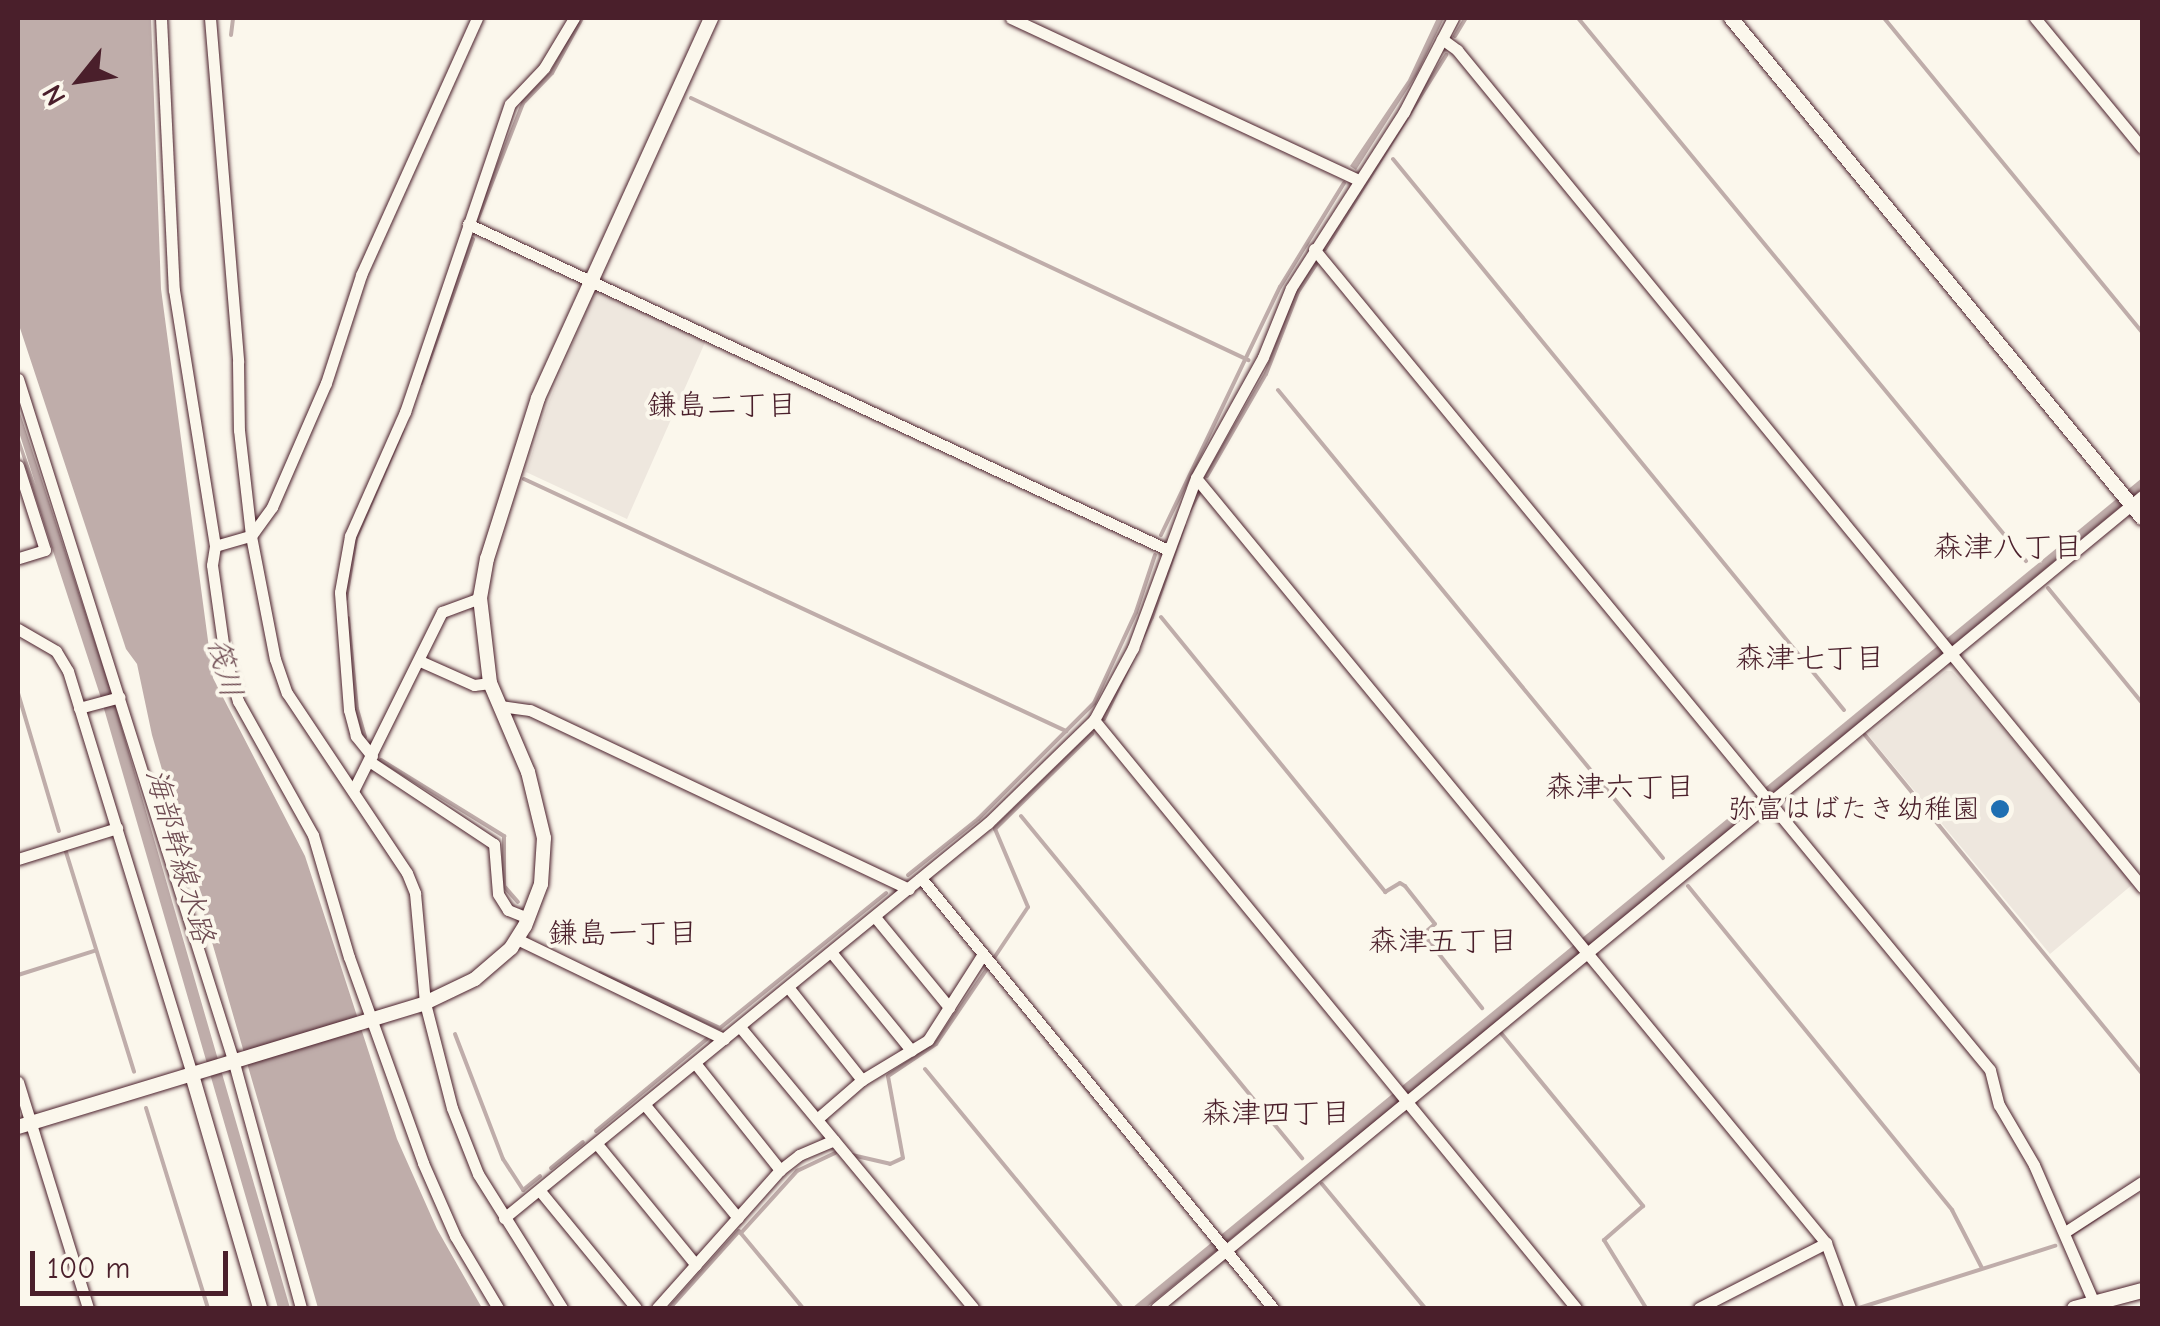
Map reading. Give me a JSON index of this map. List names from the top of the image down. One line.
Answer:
{"districts":["鎌島二丁目","森津八丁目","森津七丁目","森津六丁目","鎌島一丁目","森津五丁目","森津四丁目"],"water":["筏川","海部幹線水路"],"places":["弥富はばたき幼稚園"],"scale_bar":"100 m","north":"bottom left"}
